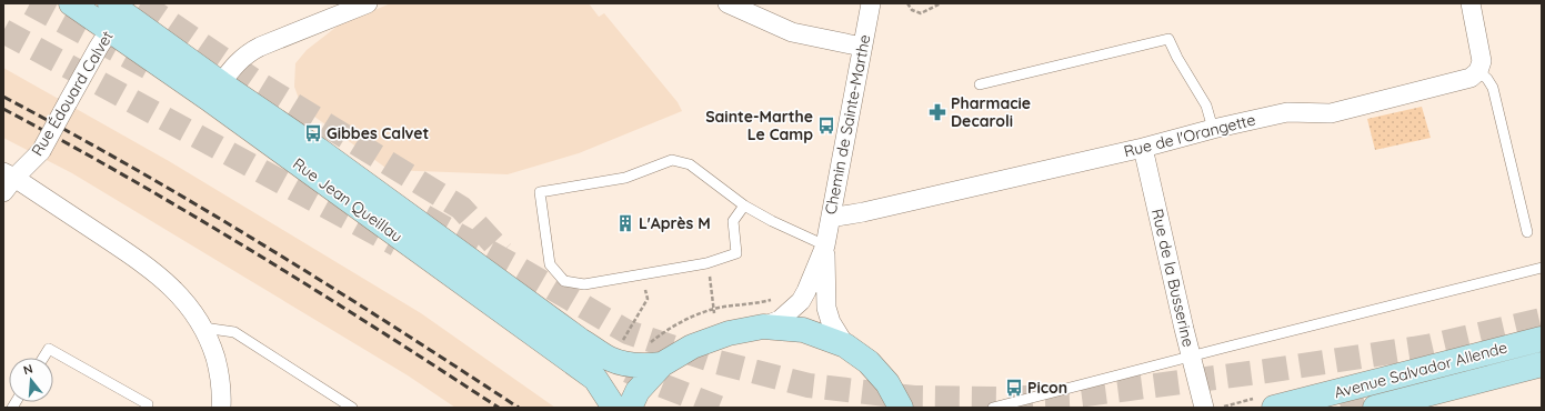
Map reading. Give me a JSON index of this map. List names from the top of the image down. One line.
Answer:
{"streets":{"main road":["Rue Jean Queillau","Avenue Salvador Allende"],"street":["Rue Édouard Calvet","Chemin de Sainte-Marthe","Rue de l'Orangette","Rue de la Busserine"]},"crossings":[["Rue Édouard Calvet","Rue Jean Queillau"],["Chemin de Sainte-Marthe","Rue de l'Orangette"],["Rue de l'Orangette","Rue de la Busserine"]],"places":{"pharmacy":["Pharmacie Decaroli"],"bus stop":["Sainte-Marthe Le Camp","Gibbes Calvet","Picon"],"building":["L'Après M"]},"north":"top"}
